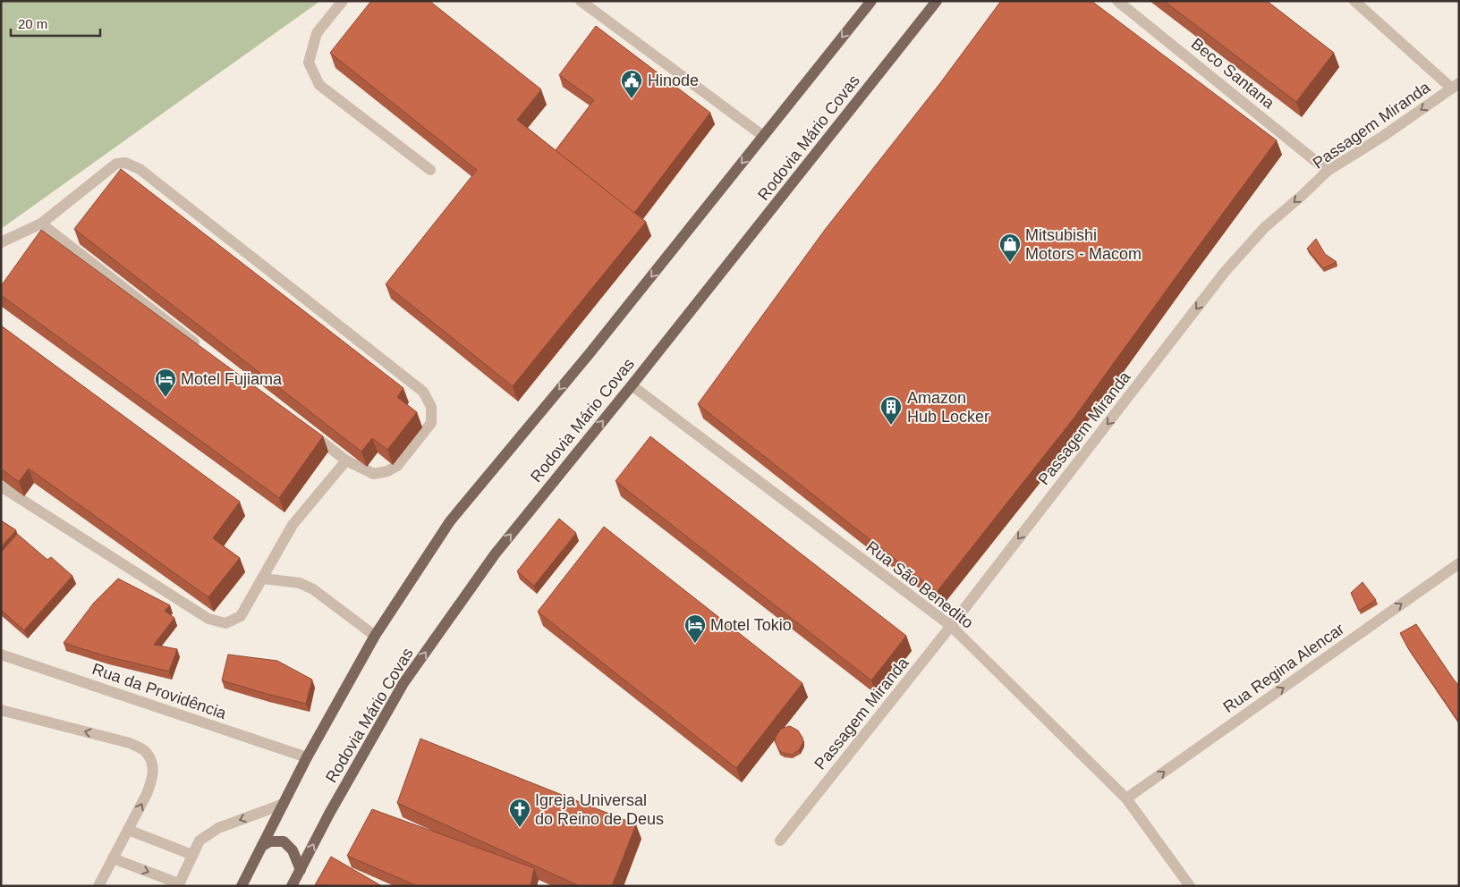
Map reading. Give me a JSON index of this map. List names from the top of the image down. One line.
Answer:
{"streets":{"main road":["Rodovia Mário Covas"],"street":["Beco Santana","Passagem Miranda","Rua São Benedito","Rua Regina Alencar","Rua da Providência"]},"crossings":[["Beco Santana","Passagem Miranda"],["Passagem Miranda","Rua São Benedito"],["Rodovia Mário Covas","Rua São Benedito"],["Rodovia Mário Covas","Rua da Providência"],["Rua São Benedito","Rua Regina Alencar"]],"one_way":["Passagem Miranda","Rua Regina Alencar"],"places":{"public building":["Hinode"],"shop":["Mitsubishi Motors - Macom"],"hotel":["Motel Fujiama","Motel Tokio"],"building":["Amazon Hub Locker"],"church":["Igreja Universal do Reino de Deus"]},"scale_bar":"20 m"}
